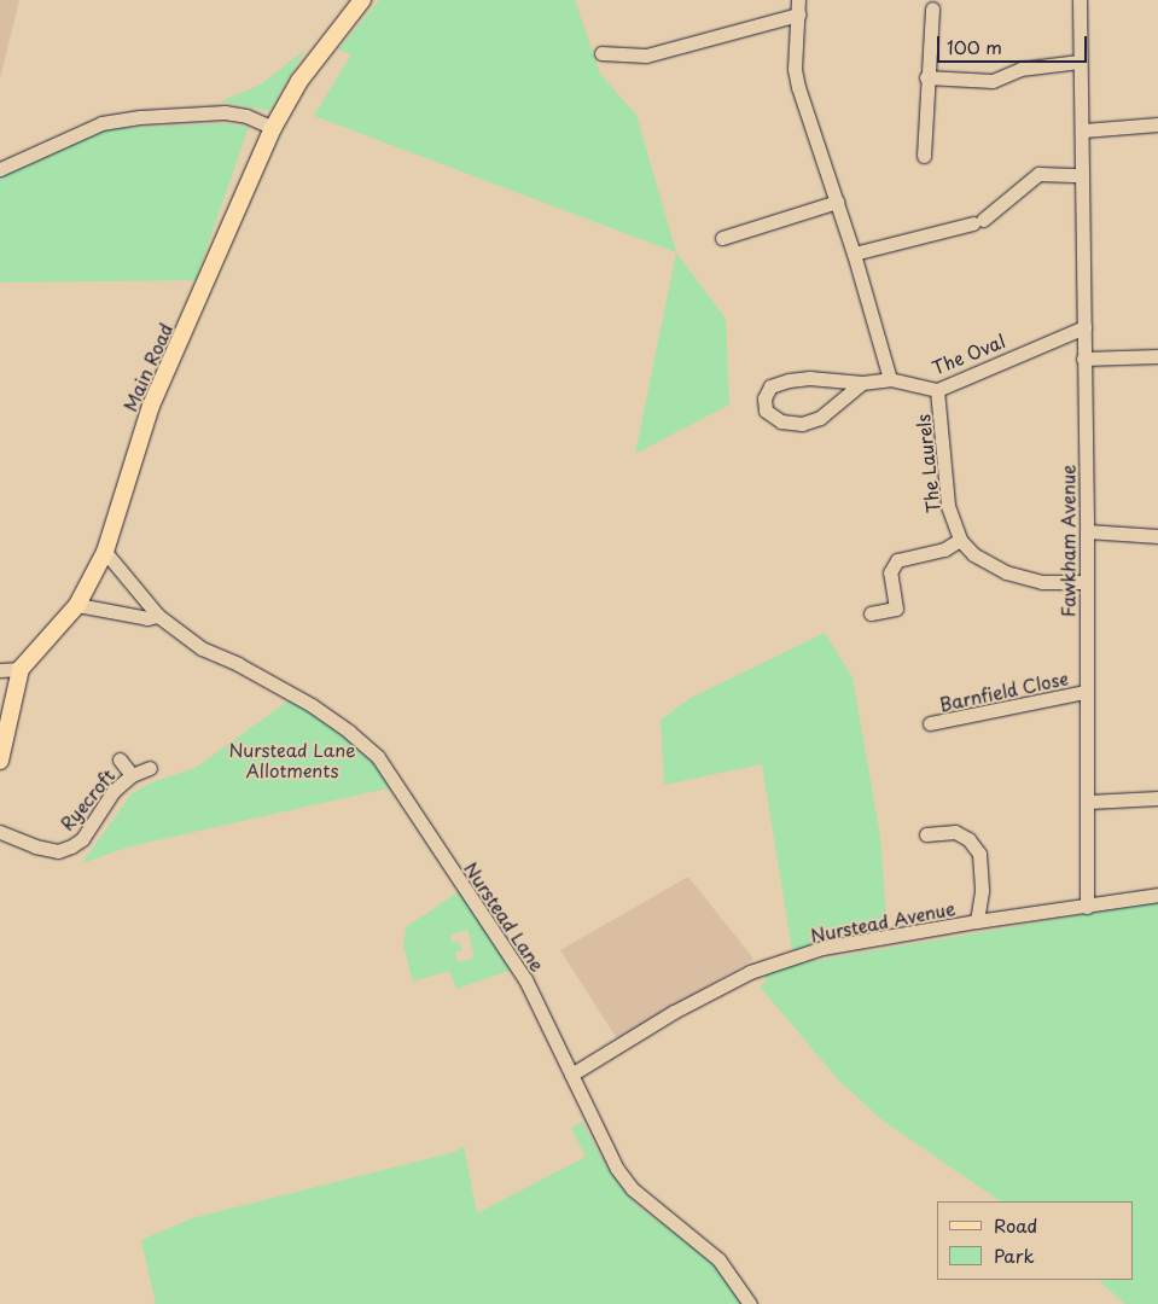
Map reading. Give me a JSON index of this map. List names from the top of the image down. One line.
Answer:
{"streets":{"main road":["Main Road"],"street":["The Oval","The Laurels","Fawkham Avenue","Barnfield Close","Ryecroft","Nurstead Lane","Nurstead Avenue"]},"crossings":[["The Oval","The Laurels"],["The Oval","Fawkham Avenue"],["Main Road","Nurstead Lane"],["The Laurels","Fawkham Avenue"],["Fawkham Avenue","Barnfield Close"],["Fawkham Avenue","Nurstead Avenue"],["Nurstead Lane","Nurstead Avenue"]],"parks":["Nurstead Lane Allotments"],"legend":["Road","Park"],"scale_bar":"100 m"}
